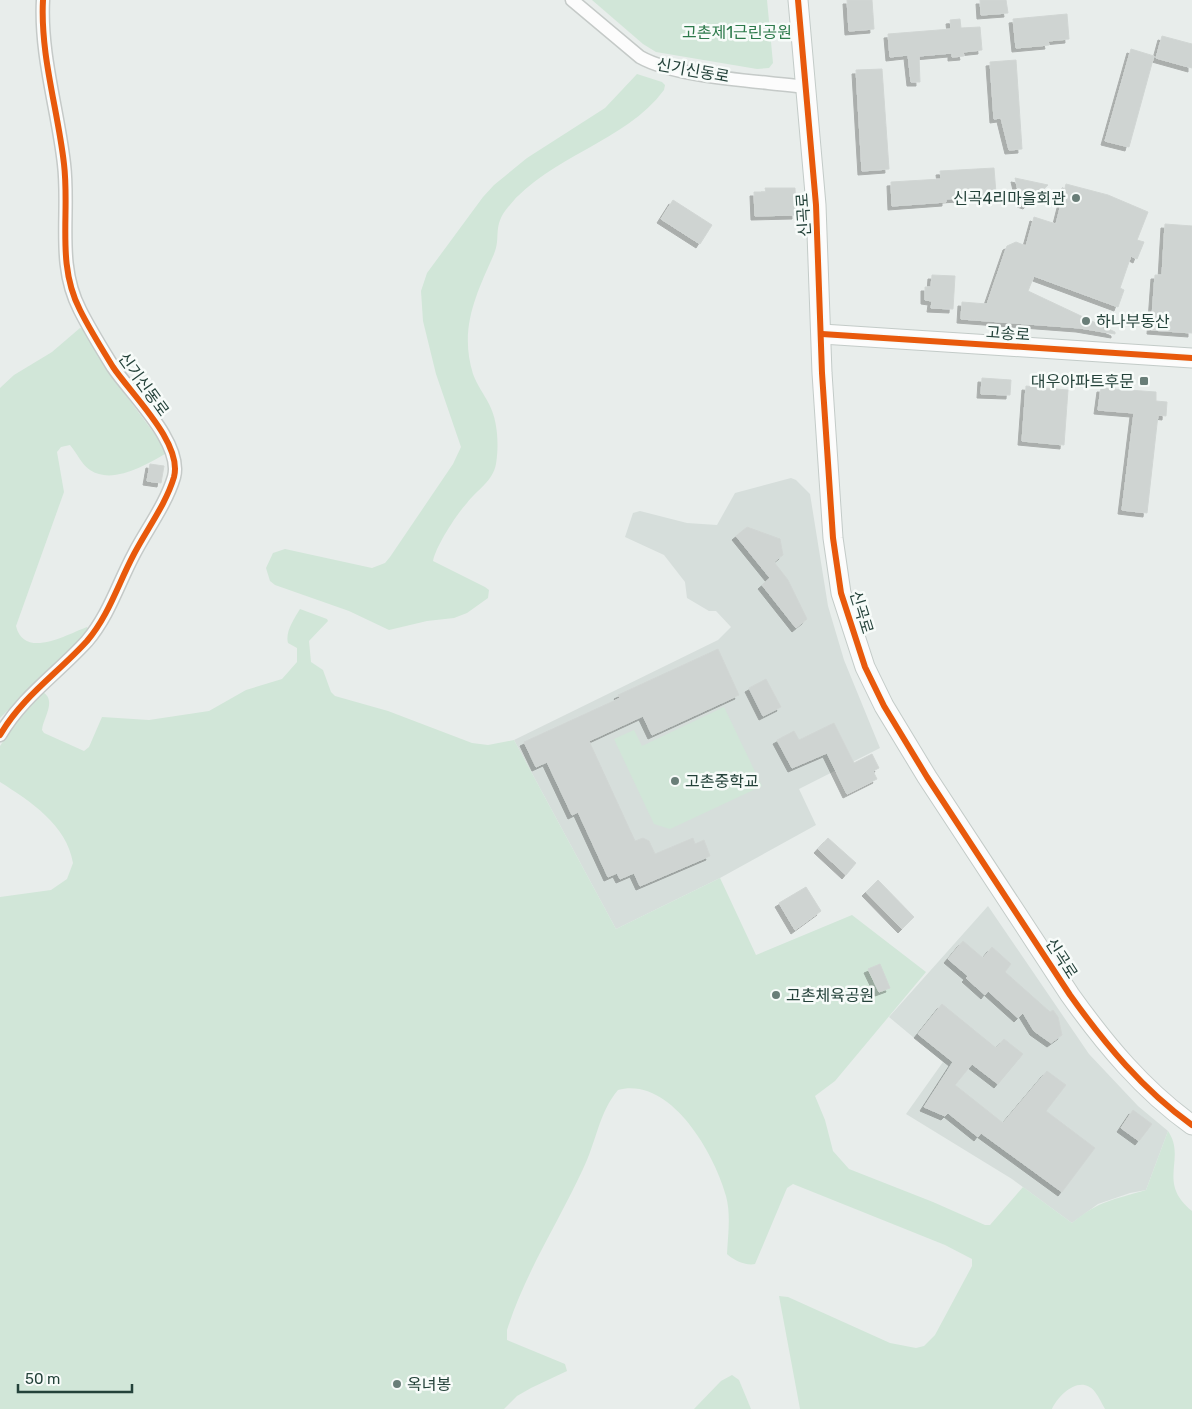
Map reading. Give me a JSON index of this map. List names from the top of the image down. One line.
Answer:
{"streets":{"street":["신기신동로","신곡로","고송로"]},"crossings":[["신기신동로","신곡로"],["신곡로","고송로"]],"parks":["고촌제1근린공원"],"places":{"other":["신곡4리마을회관","하나부동산","고촌중학교","고촌체육공원","옥녀봉"],"transit":["대우아파트후문"]},"scale_bar":"50 m"}
